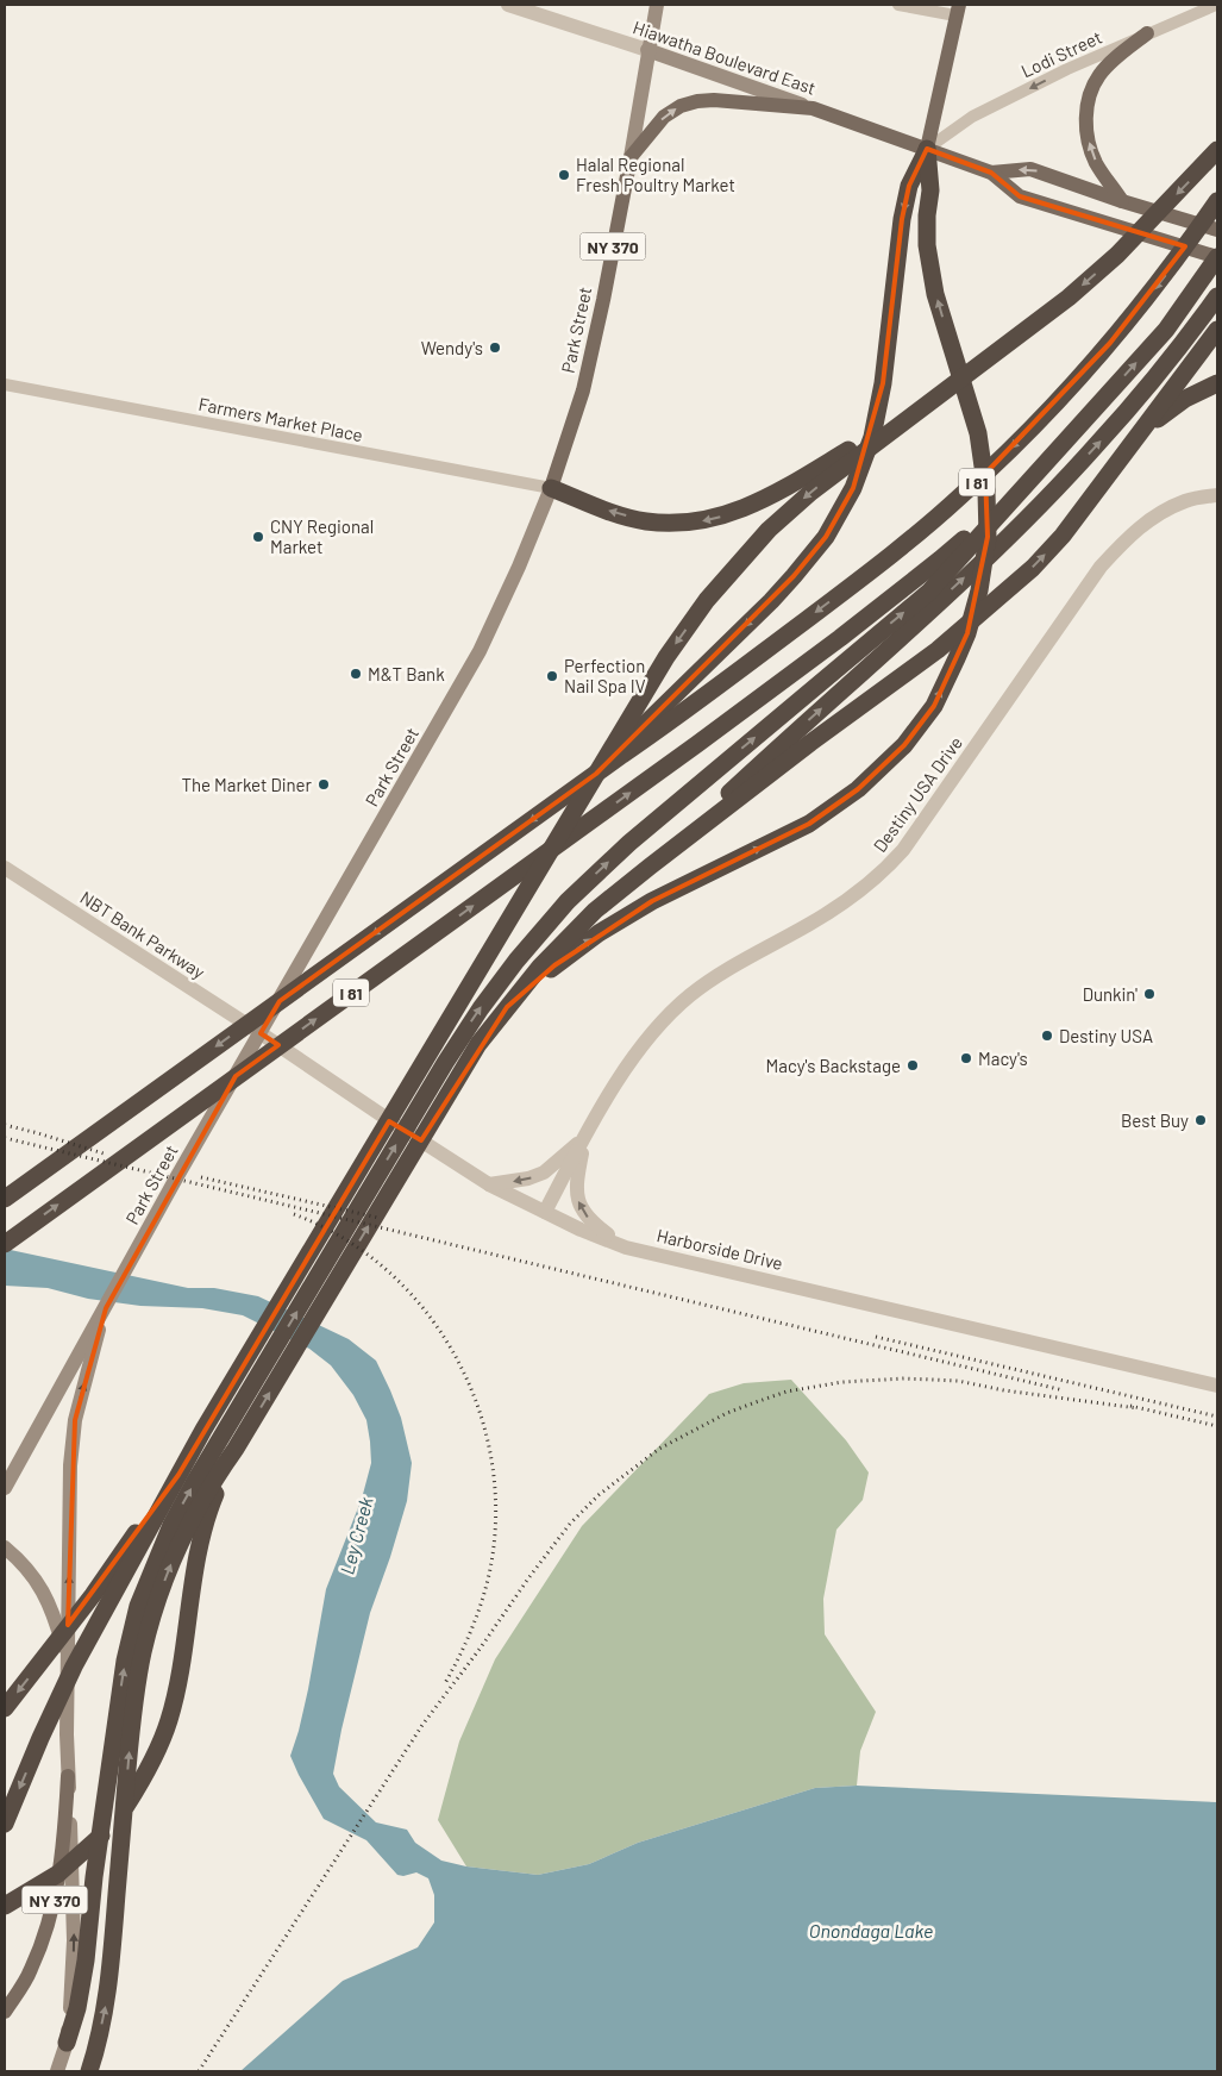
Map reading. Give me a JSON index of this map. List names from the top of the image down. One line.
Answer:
{"streets":{"highway":["I 81"],"main road":["Hiawatha Boulevard East","NY 370","Park Street"],"street":["Lodi Street","Farmers Market Place","Destiny USA Drive","NBT Bank Parkway","Harborside Drive"]},"crossings":[["Lodi Street","Hiawatha Boulevard East"],["Hiawatha Boulevard East","Park Street"],["NY 370","Park Street"],["Park Street","Farmers Market Place"],["Park Street","NBT Bank Parkway"],["Park Street","Harborside Drive"],["Destiny USA Drive","Harborside Drive"],["NBT Bank Parkway","Harborside Drive"]],"one_way":["Lodi Street"],"water":["Ley Creek","Onondaga Lake"],"places":["Halal Regional Fresh Poultry Market","Wendy's","CNY Regional Market","M&T Bank","Perfection Nail Spa IV","The Market Diner","Dunkin'","Destiny USA","Macy's","Macy's Backstage","Best Buy"]}
